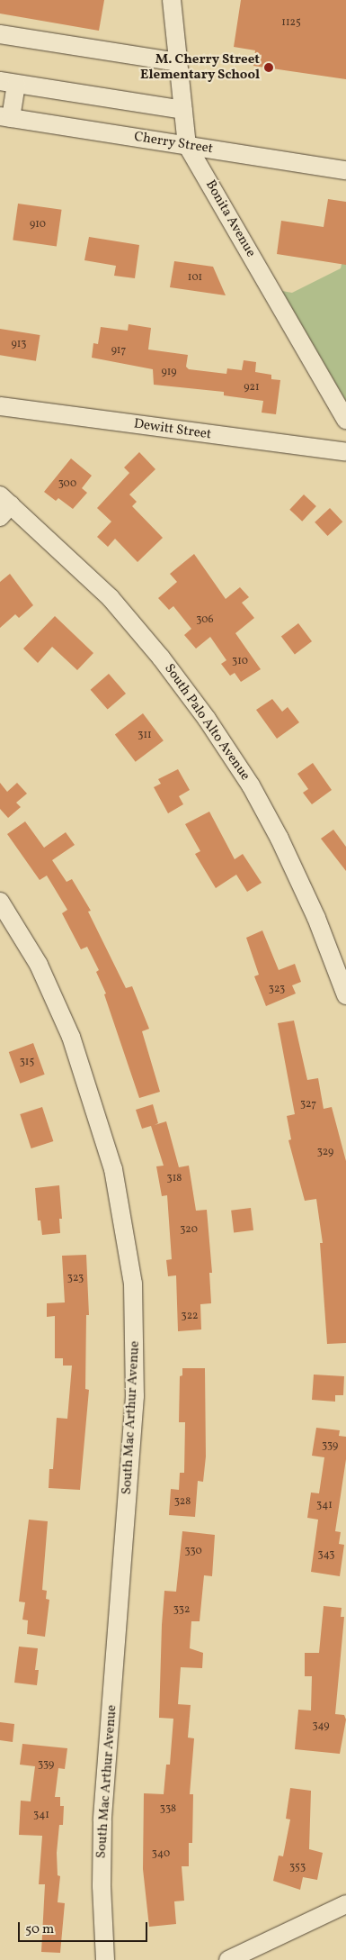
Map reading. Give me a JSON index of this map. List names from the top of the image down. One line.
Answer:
{"streets":{"street":["Cherry Street","Bonita Avenue","Dewitt Street","South Palo Alto Avenue","South Mac Arthur Avenue"]},"crossings":[["Cherry Street","Bonita Avenue"]],"places":["M. Cherry Street Elementary School"],"house_numbers":["1125","910","101","913","917","919","921","300","306","310","311","323","315","327","329","318","320","323","322","339","328","341","330","343","332","349","339","338","341","340","353"],"scale_bar":"50 m"}
